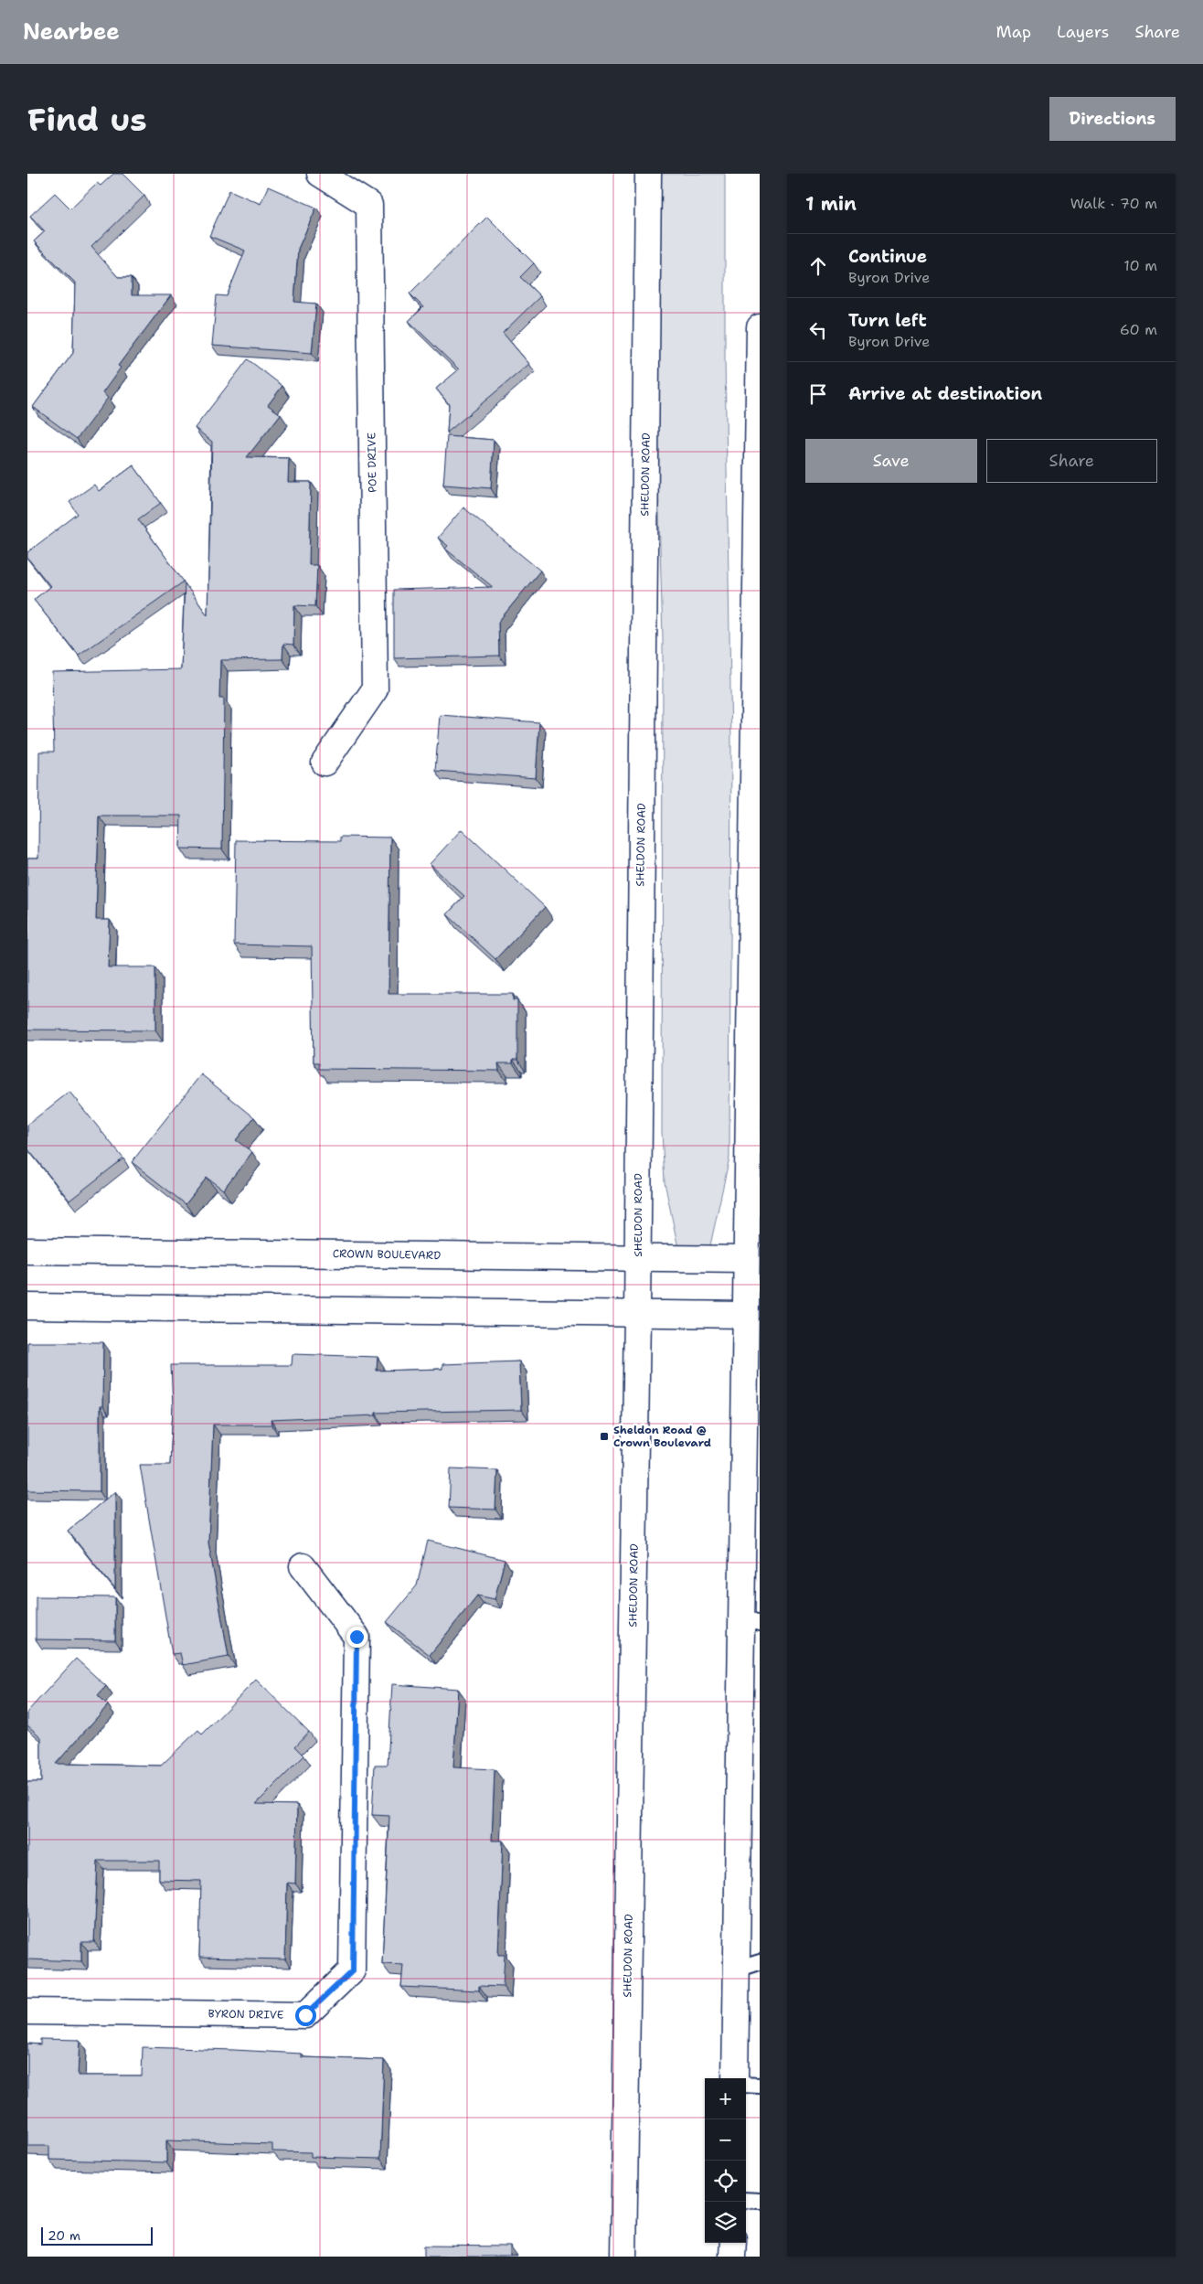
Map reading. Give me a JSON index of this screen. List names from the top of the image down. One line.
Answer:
{"streets":{"main road":["POE DRIVE","SHELDON ROAD","CROWN BOULEVARD","BYRON DRIVE"]},"crossings":[["SHELDON ROAD","CROWN BOULEVARD"]],"places":{"transit":["Sheldon Road @ Crown Boulevard"]},"scale_bar":"20 m","page":{"header":"Nearbee","nav":["Map","Layers","Share"],"buttons":["Directions",["Save","Share"]],"title":"Find us","heading":["1 min","Walk · 70 m"],"list":[["Continue","Byron Drive","10 m"],["Turn left","Byron Drive","60 m"],"Arrive at destination"],"map_buttons":["+","−"],"scale":"20 m"}}
